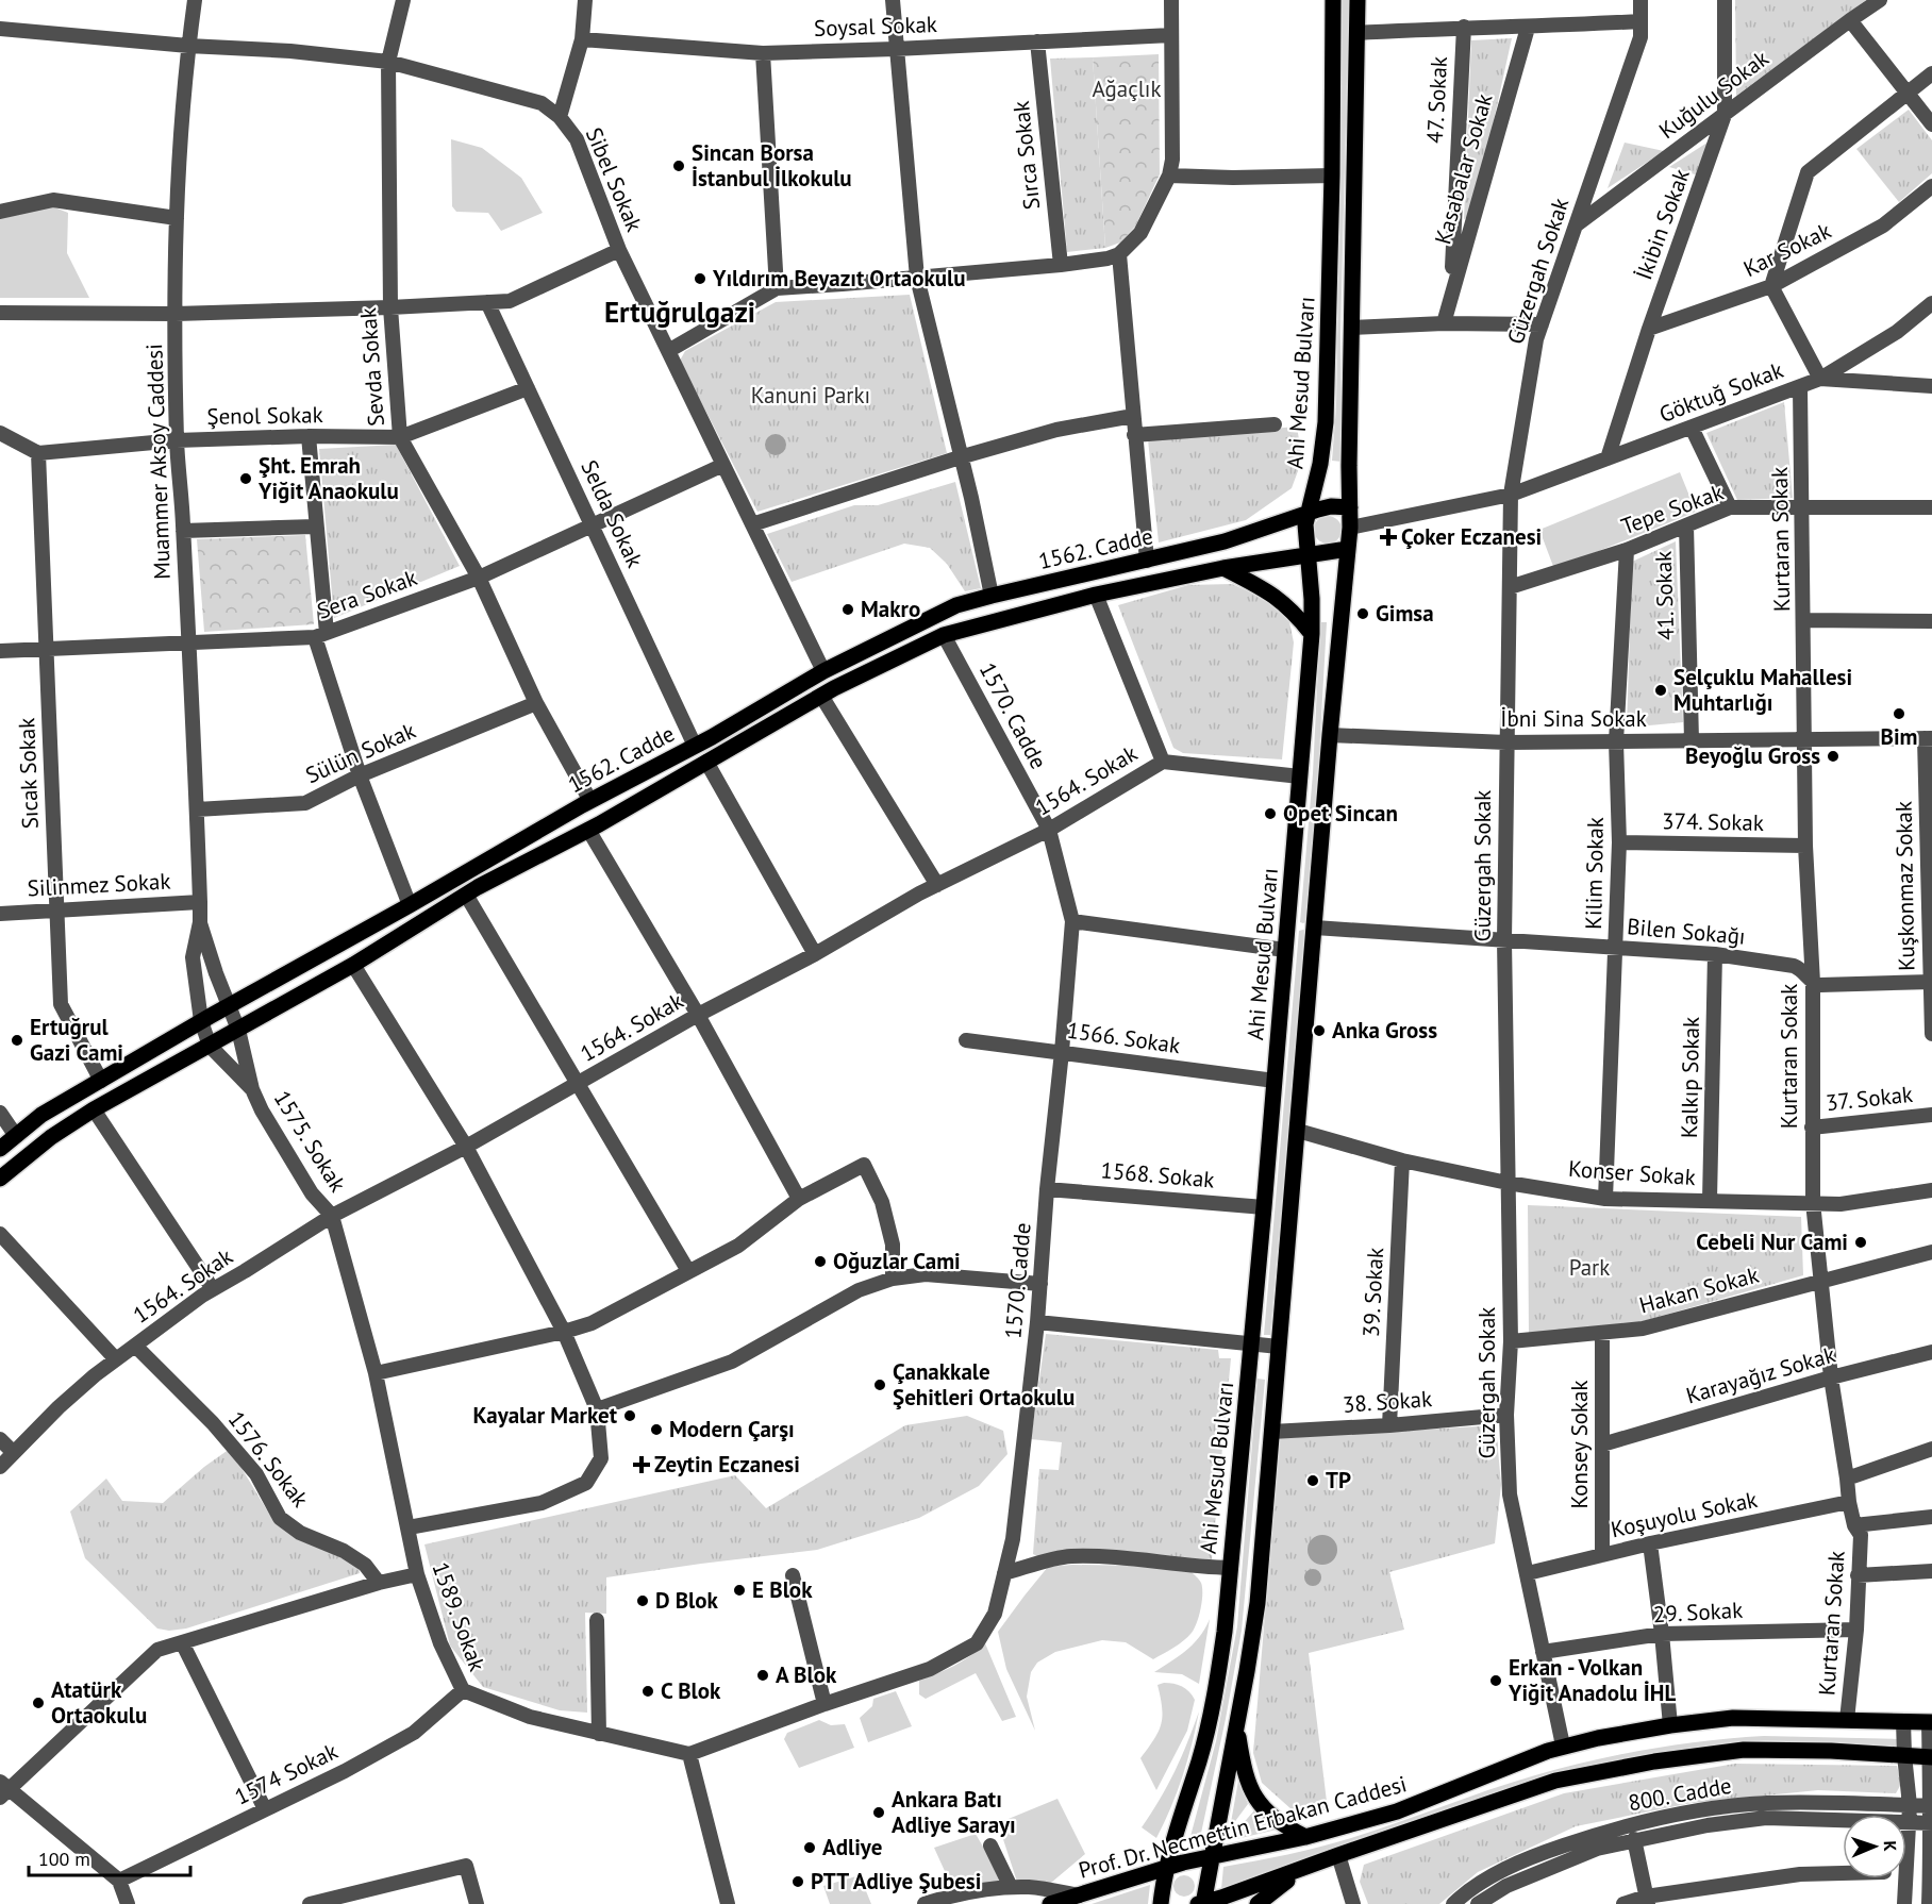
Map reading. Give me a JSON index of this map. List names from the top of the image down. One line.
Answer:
{"streets":{"main road":["Ahi Mesud Bulvarı","1562. Cadde","Prof. Dr. Necmettin Erbakan Caddesi"],"street":["Soysal Sokak","Kuğulu Sokak","47. Sokak","Sırca Sokak","Kasabalar Sokak","Sibel Sokak","İkibin Sokak","Kar Sokak","Güzergah Sokak","Sevda Sokak","Göktuğ Sokak","Şenol Sokak","Muammer Aksoy Caddesi","Tepe Sokak","Selda Sokak","Kurtaran Sokak","Sera Sokak","41. Sokak","1570. Cadde","İbni Sina Sokak","Sülün Sokak","Sıcak Sokak","1564. Sokak","374. Sokak","Kilim Sokak","Silinmez Sokak","Kuşkonmaz Sokak","Bilen Sokağı","1566. Sokak","Kalkıp Sokak","37. Sokak","1575. Sokak","Konser Sokak","1568. Sokak","Hakan Sokak","39. Sokak","Karayağız Sokak","38. Sokak","Konsey Sokak","1576. Sokak","Koşuyolu Sokak","29. Sokak","1589. Sokak","1574 Sokak","800. Cadde"]},"crossings":[["Soysal Sokak","Sırca Sokak"],["Kuğulu Sokak","İkibin Sokak"],["Kuğulu Sokak","Güzergah Sokak"],["47. Sokak","Kasabalar Sokak"],["Sibel Sokak","Sevda Sokak"],["Sibel Sokak","Muammer Aksoy Caddesi"],["Sibel Sokak","1562. Cadde"],["Sibel Sokak","Sera Sokak"],["İkibin Sokak","Kar Sokak"],["İkibin Sokak","Göktuğ Sokak"],["Güzergah Sokak","Göktuğ Sokak"],["Güzergah Sokak","Tepe Sokak"],["Güzergah Sokak","İbni Sina Sokak"],["Güzergah Sokak","Bilen Sokağı"],["Güzergah Sokak","Konser Sokak"],["Güzergah Sokak","Hakan Sokak"],["Güzergah Sokak","38. Sokak"],["Güzergah Sokak","Koşuyolu Sokak"],["Güzergah Sokak","29. Sokak"],["Güzergah Sokak","Prof. Dr. Necmettin Erbakan Caddesi"],["Sevda Sokak","Şenol Sokak"],["Sevda Sokak","1562. Cadde"],["Sevda Sokak","Sera Sokak"],["Sevda Sokak","Sülün Sokak"],["Ahi Mesud Bulvarı","Göktuğ Sokak"],["Ahi Mesud Bulvarı","1562. Cadde"],["Ahi Mesud Bulvarı","İbni Sina Sokak"],["Ahi Mesud Bulvarı","Bilen Sokağı"],["Ahi Mesud Bulvarı","1566. Sokak"],["Ahi Mesud Bulvarı","Konser Sokak"],["Ahi Mesud Bulvarı","1568. Sokak"],["Ahi Mesud Bulvarı","38. Sokak"],["Ahi Mesud Bulvarı","Prof. Dr. Necmettin Erbakan Caddesi"],["Göktuğ Sokak","Kurtaran Sokak"],["Şenol Sokak","Muammer Aksoy Caddesi"],["Şenol Sokak","Selda Sokak"],["Şenol Sokak","Sıcak Sokak"],["Muammer Aksoy Caddesi","Sera Sokak"],["Muammer Aksoy Caddesi","Sülün Sokak"],["Muammer Aksoy Caddesi","Silinmez Sokak"],["Tepe Sokak","Kurtaran Sokak"],["Tepe Sokak","41. Sokak"],["Tepe Sokak","Kilim Sokak"],["Selda Sokak","1562. Cadde"],["Selda Sokak","Sera Sokak"],["Kurtaran Sokak","İbni Sina Sokak"],["Kurtaran Sokak","374. Sokak"],["Kurtaran Sokak","Bilen Sokağı"],["Kurtaran Sokak","37. Sokak"],["Kurtaran Sokak","Konser Sokak"],["Kurtaran Sokak","Hakan Sokak"],["Kurtaran Sokak","Karayağız Sokak"],["Kurtaran Sokak","Koşuyolu Sokak"],["Kurtaran Sokak","29. Sokak"],["Kurtaran Sokak","Prof. Dr. Necmettin Erbakan Caddesi"],["1562. Cadde","1570. Cadde"],["1562. Cadde","Sıcak Sokak"],["1562. Cadde","1564. Sokak"],["Sera Sokak","Sıcak Sokak"],["41. Sokak","İbni Sina Sokak"],["1570. Cadde","1564. Sokak"],["1570. Cadde","1566. Sokak"],["1570. Cadde","1568. Sokak"],["1570. Cadde","1589. Sokak"],["İbni Sina Sokak","Kilim Sokak"],["İbni Sina Sokak","Kuşkonmaz Sokak"],["Sıcak Sokak","Silinmez Sokak"],["1564. Sokak","1575. Sokak"],["1564. Sokak","1576. Sokak"],["1564. Sokak","1589. Sokak"],["374. Sokak","Kilim Sokak"],["Kilim Sokak","Bilen Sokağı"],["Kilim Sokak","Konser Sokak"],["Bilen Sokağı","Kalkıp Sokak"],["Kalkıp Sokak","Konser Sokak"],["1575. Sokak","1589. Sokak"],["Konser Sokak","39. Sokak"],["Hakan Sokak","Konsey Sokak"],["39. Sokak","38. Sokak"],["Karayağız Sokak","Konsey Sokak"],["Konsey Sokak","Koşuyolu Sokak"],["1589. Sokak","1574 Sokak"]],"districts":["Ertuğrulgazi"],"parks":["Ağaçlık","Kanuni Parkı","Park"],"places":{"other":["Sincan Borsa İstanbul İlkokulu","Yıldırım Beyazıt Ortaokulu","Şht. Emrah Yiğit Anaokulu","Makro","Gimsa","Selçuklu Mahallesi Muhtarlığı","Bim","Beyoğlu Gross","Opet Sincan","Anka Gross","Ertuğrul Gazi Cami","Cebeli Nur Cami","Oğuzlar Cami","Çanakkale Şehitleri Ortaokulu","Kayalar Market","Modern Çarşı","TP","E Blok","D Blok","A Blok","Erkan - Volkan Yiğit Anadolu İHL","C Blok","Atatürk Ortaokulu","Ankara Batı Adliye Sarayı","Adliye","PTT Adliye Şubesi"],"health":["Çoker Eczanesi","Zeytin Eczanesi"]},"scale_bar":"100 m","north":"right"}
